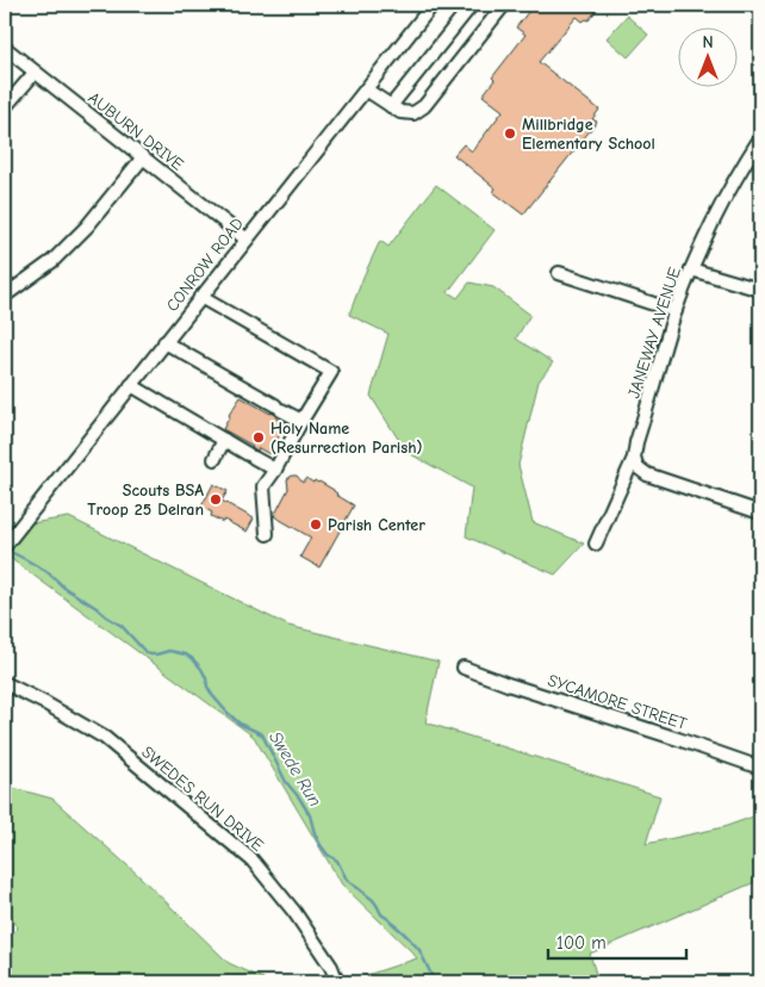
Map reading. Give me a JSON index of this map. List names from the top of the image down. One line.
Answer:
{"streets":{"street":["AUBURN DRIVE","CONROW ROAD","JANEWAY AVENUE","SYCAMORE STREET","SWEDES RUN DRIVE"]},"crossings":[["AUBURN DRIVE","CONROW ROAD"]],"water":["Swede Run"],"places":["Millbridge Elementary School","Holy Name (Resurrection Parish)","Scouts BSA Troop 25 Delran","Parish Center"],"scale_bar":"100 m","north":"top"}
